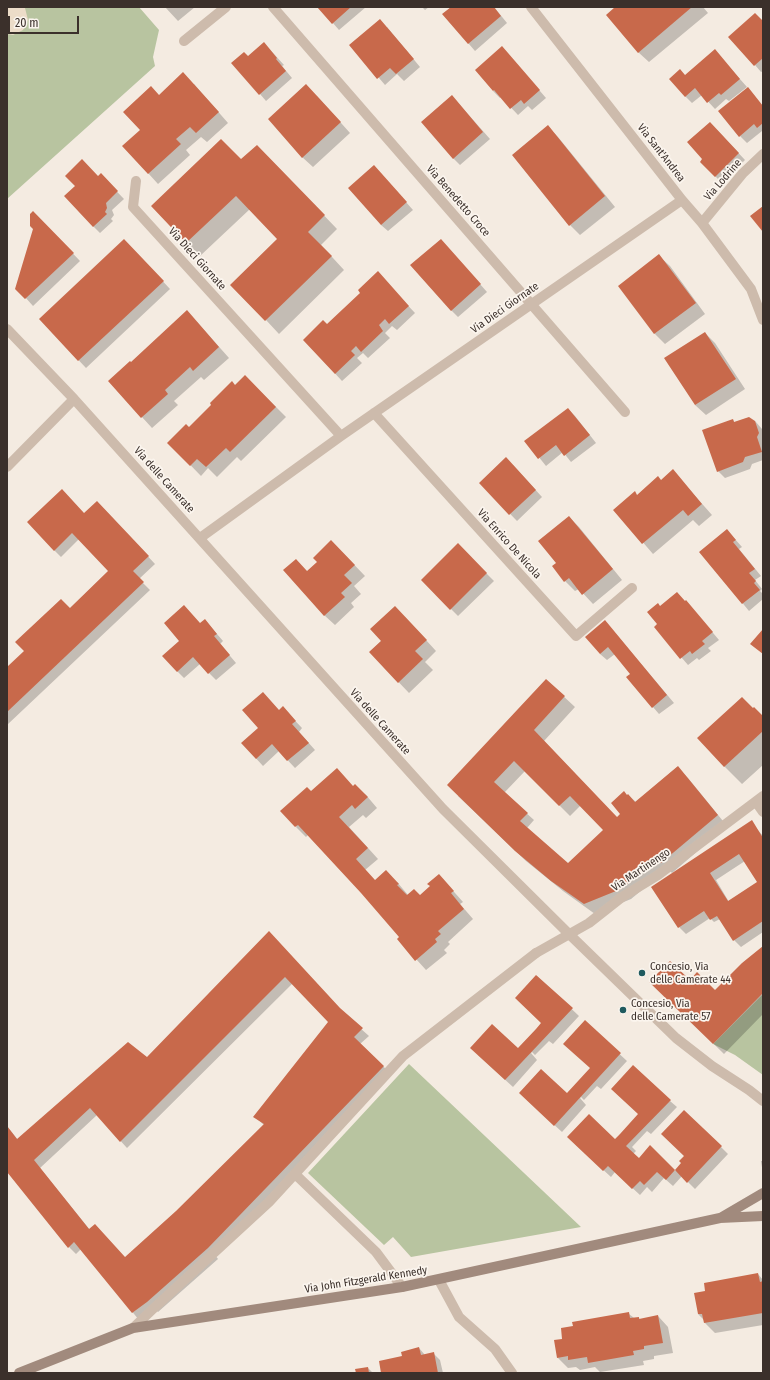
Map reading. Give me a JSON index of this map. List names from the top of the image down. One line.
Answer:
{"streets":{"street":["Via Sant'Andrea","Via Lodrine","Via Benedetto Croce","Via Dieci Giornate","Via delle Camerate","Via Enrico De Nicola","Via Martinengo","Via John Fitzgerald Kennedy"]},"crossings":[["Via Sant'Andrea","Via Lodrine"],["Via Sant'Andrea","Via Dieci Giornate"],["Via Benedetto Croce","Via Dieci Giornate"],["Via Dieci Giornate","Via delle Camerate"],["Via Dieci Giornate","Via Enrico De Nicola"],["Via delle Camerate","Via Martinengo"],["Via Martinengo","Via John Fitzgerald Kennedy"]],"places":["Concesio, Via delle Camerate 44","Concesio, Via delle Camerate 57"],"scale_bar":"20 m"}
